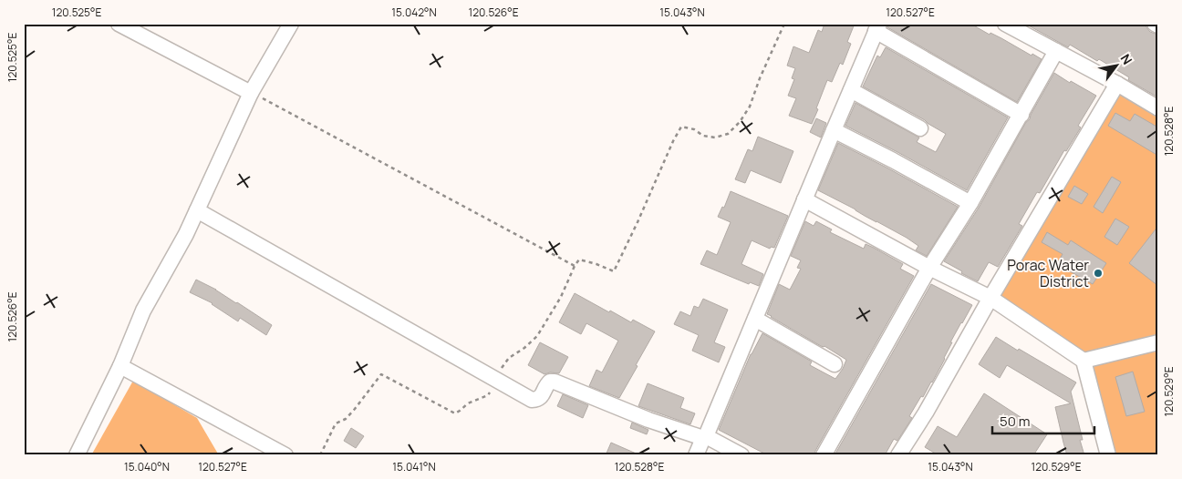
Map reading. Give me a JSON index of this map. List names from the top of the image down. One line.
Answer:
{"places":["Porac Water District"],"scale_bar":"50 m","north":"top right","coordinates":["120.525°E","15.042°N","120.526°E","15.043°N","120.527°E","120.528°E","120.529°E","15.040°N","15.041°N"]}
